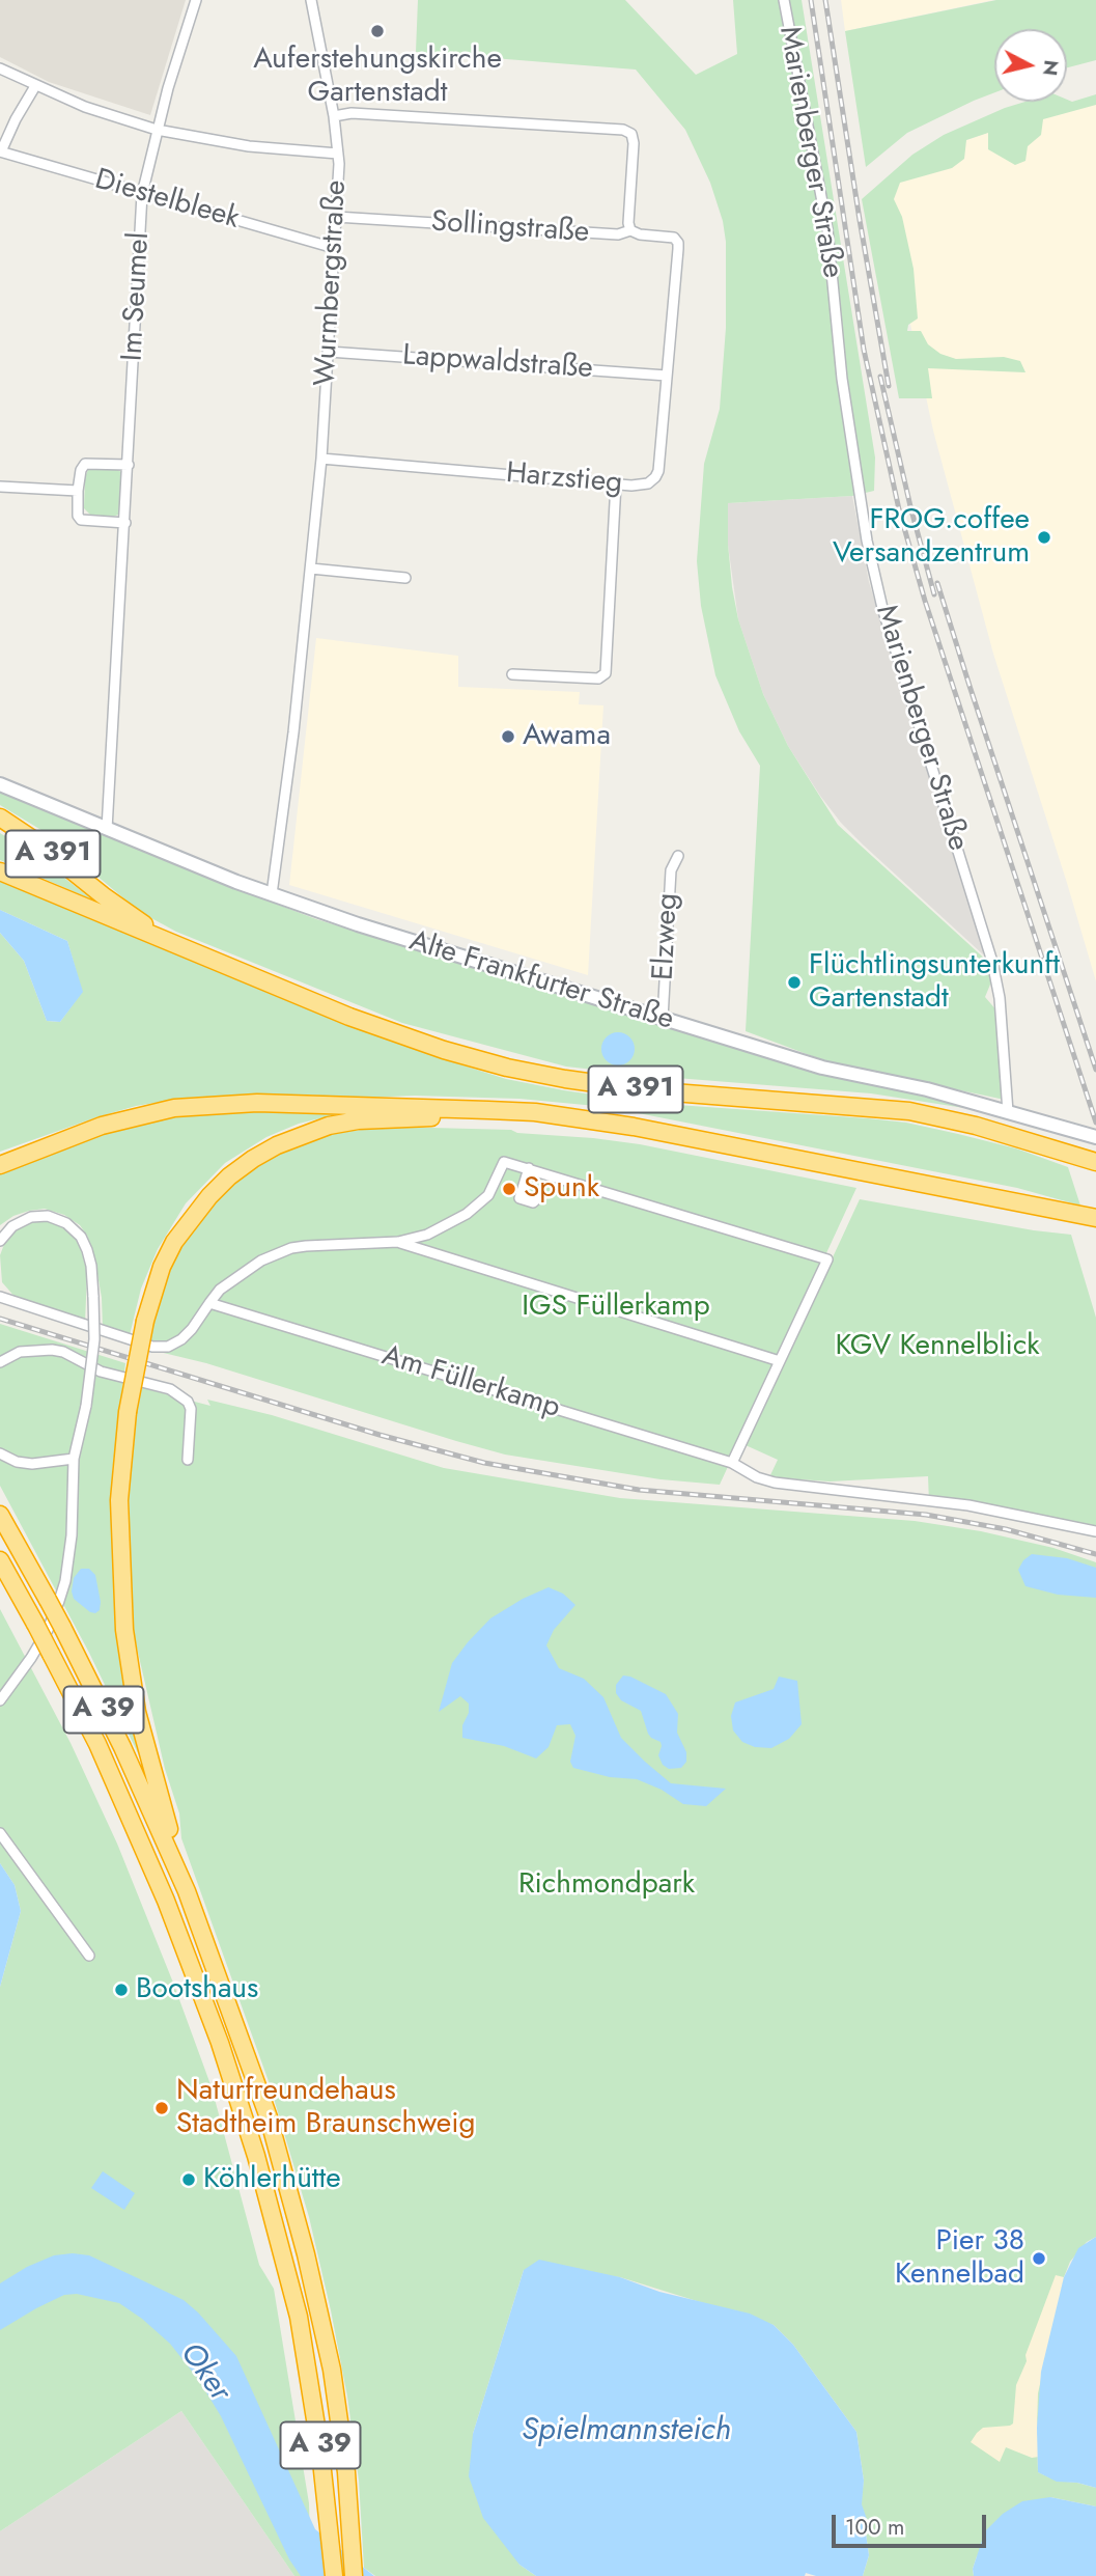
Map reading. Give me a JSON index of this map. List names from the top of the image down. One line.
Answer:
{"streets":{"highway":["A 391","A 39"],"street":["Marienberger Straße","Diestelbleek","Sollingstraße","Wurmbergstraße","Im Seumel","Lappwaldstraße","Harzstieg","Elzweg","Alte Frankfurter Straße","Am Füllerkamp"]},"crossings":[["Marienberger Straße","Alte Frankfurter Straße"],["Diestelbleek","Wurmbergstraße"],["Diestelbleek","Im Seumel"],["Sollingstraße","Wurmbergstraße"],["Sollingstraße","Harzstieg"],["Wurmbergstraße","Lappwaldstraße"],["Wurmbergstraße","Harzstieg"],["Wurmbergstraße","Alte Frankfurter Straße"],["Im Seumel","Alte Frankfurter Straße"],["Lappwaldstraße","Harzstieg"],["Elzweg","Alte Frankfurter Straße"]],"water":["Oker","Spielmannsteich"],"parks":["IGS Füllerkamp","KGV Kennelblick","Richmondpark"],"places":["Auferstehungskirche Gartenstadt","FROG.coffee Versandzentrum","Awama","Flüchtlingsunterkunft Gartenstadt","Spunk","Bootshaus","Naturfreundehaus Stadtheim Braunschweig","Köhlerhütte","Pier 38 Kennelbad"],"scale_bar":"100 m","north":"right"}
